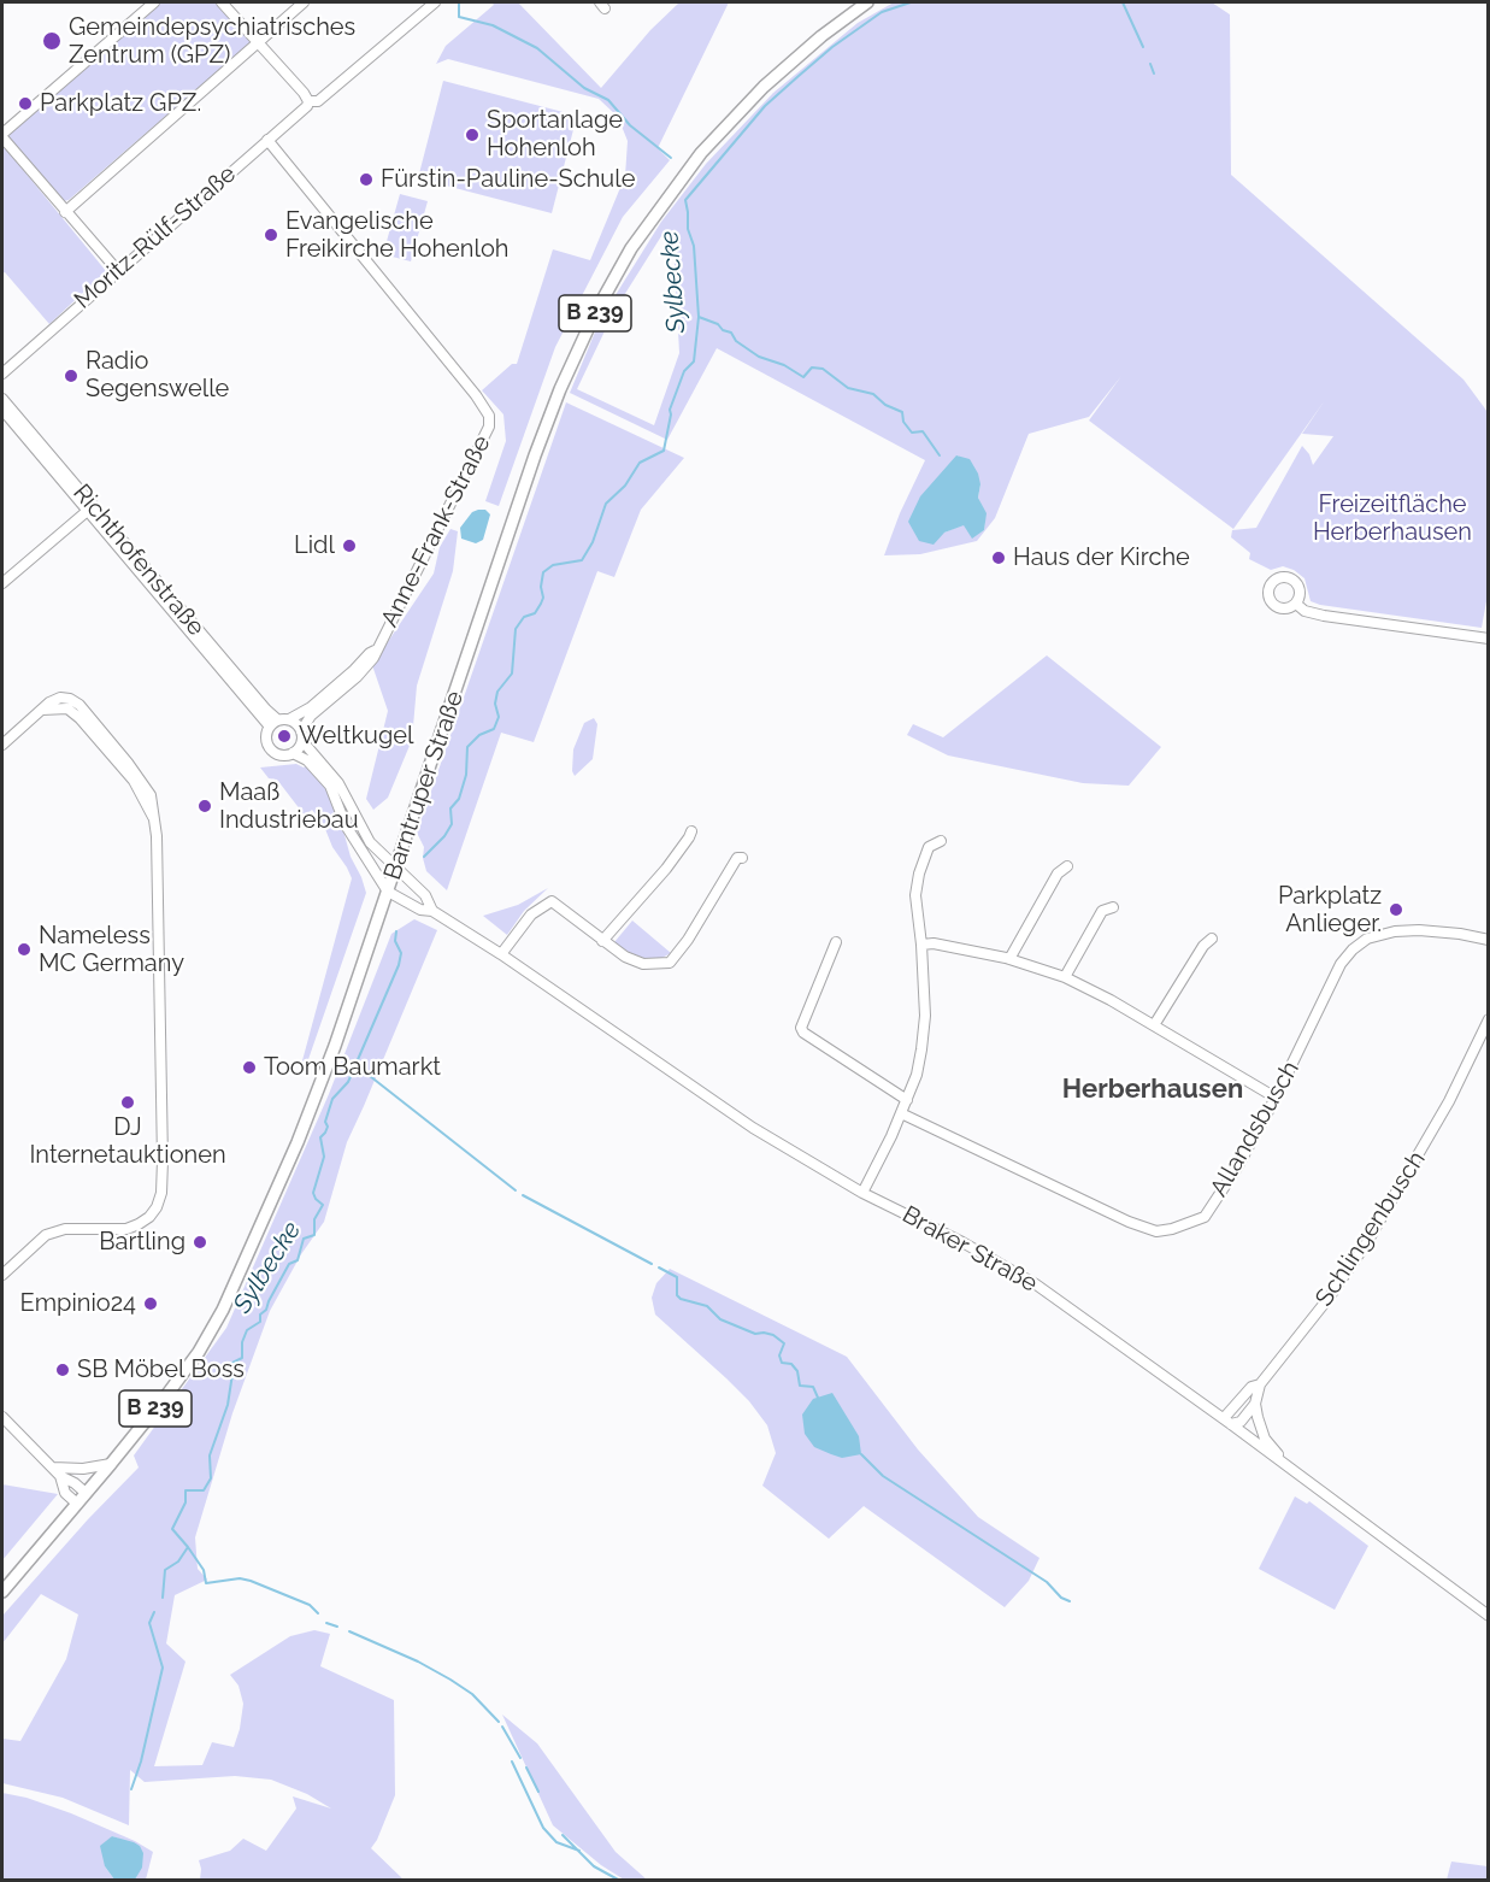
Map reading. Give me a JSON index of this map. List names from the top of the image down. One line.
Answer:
{"streets":{"main road":["B 239","Barntruper Straße"],"street":["Moritz-Rülf-Straße","Anne-Frank-Straße","Richthofenstraße","Allandsbusch","Schlingenbusch","Braker Straße"]},"crossings":[["Moritz-Rülf-Straße","Anne-Frank-Straße"],["Anne-Frank-Straße","Richthofenstraße"],["Barntruper Straße","Braker Straße"],["Schlingenbusch","Braker Straße"]],"districts":["Herberhausen"],"water":["Sylbecke"],"parks":["Freizeitfläche Herberhausen"],"places":["Gemeindepsychiatrisches Zentrum (GPZ)","Parkplatz GPZ.","Sportanlage Hohenloh","Fürstin-Pauline-Schule","Evangelische Freikirche Hohenloh","Radio Segenswelle","Lidl","Haus der Kirche","Weltkugel","Maaß Industriebau","Parkplatz Anlieger.","Nameless MC Germany","Toom Baumarkt","DJ Internetauktionen","Bartling","Empinio24","SB Möbel Boss"]}
